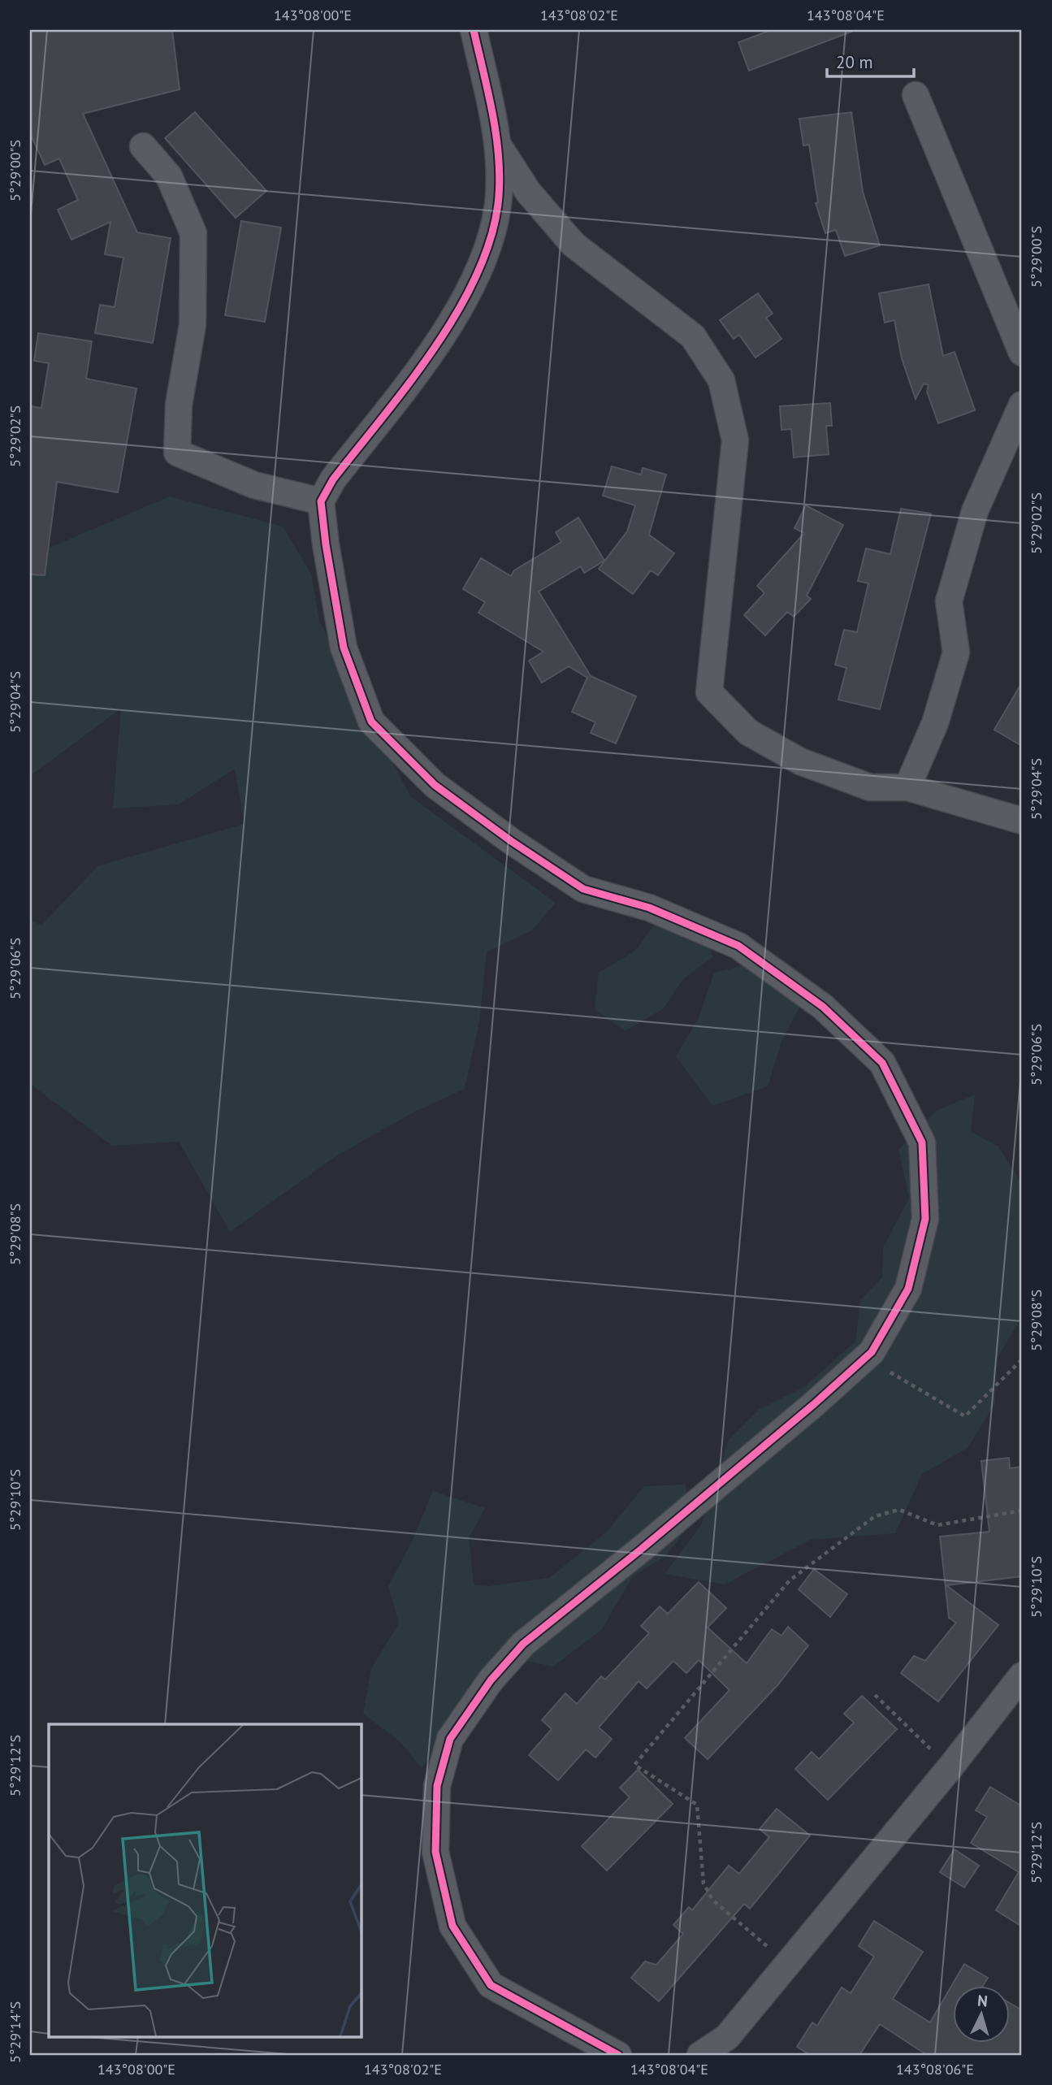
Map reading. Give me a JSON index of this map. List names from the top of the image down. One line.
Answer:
{"scale_bar":"20 m","north":"top","coordinates":["143°08'00\"E","143°08'02\"E","143°08'04\"E","5°29'00\"S","5°29'02\"S","5°29'04\"S","5°29'06\"S","5°29'08\"S","5°29'10\"S","5°29'12\"S","5°29'14\"S","143°08'06\"E"]}
